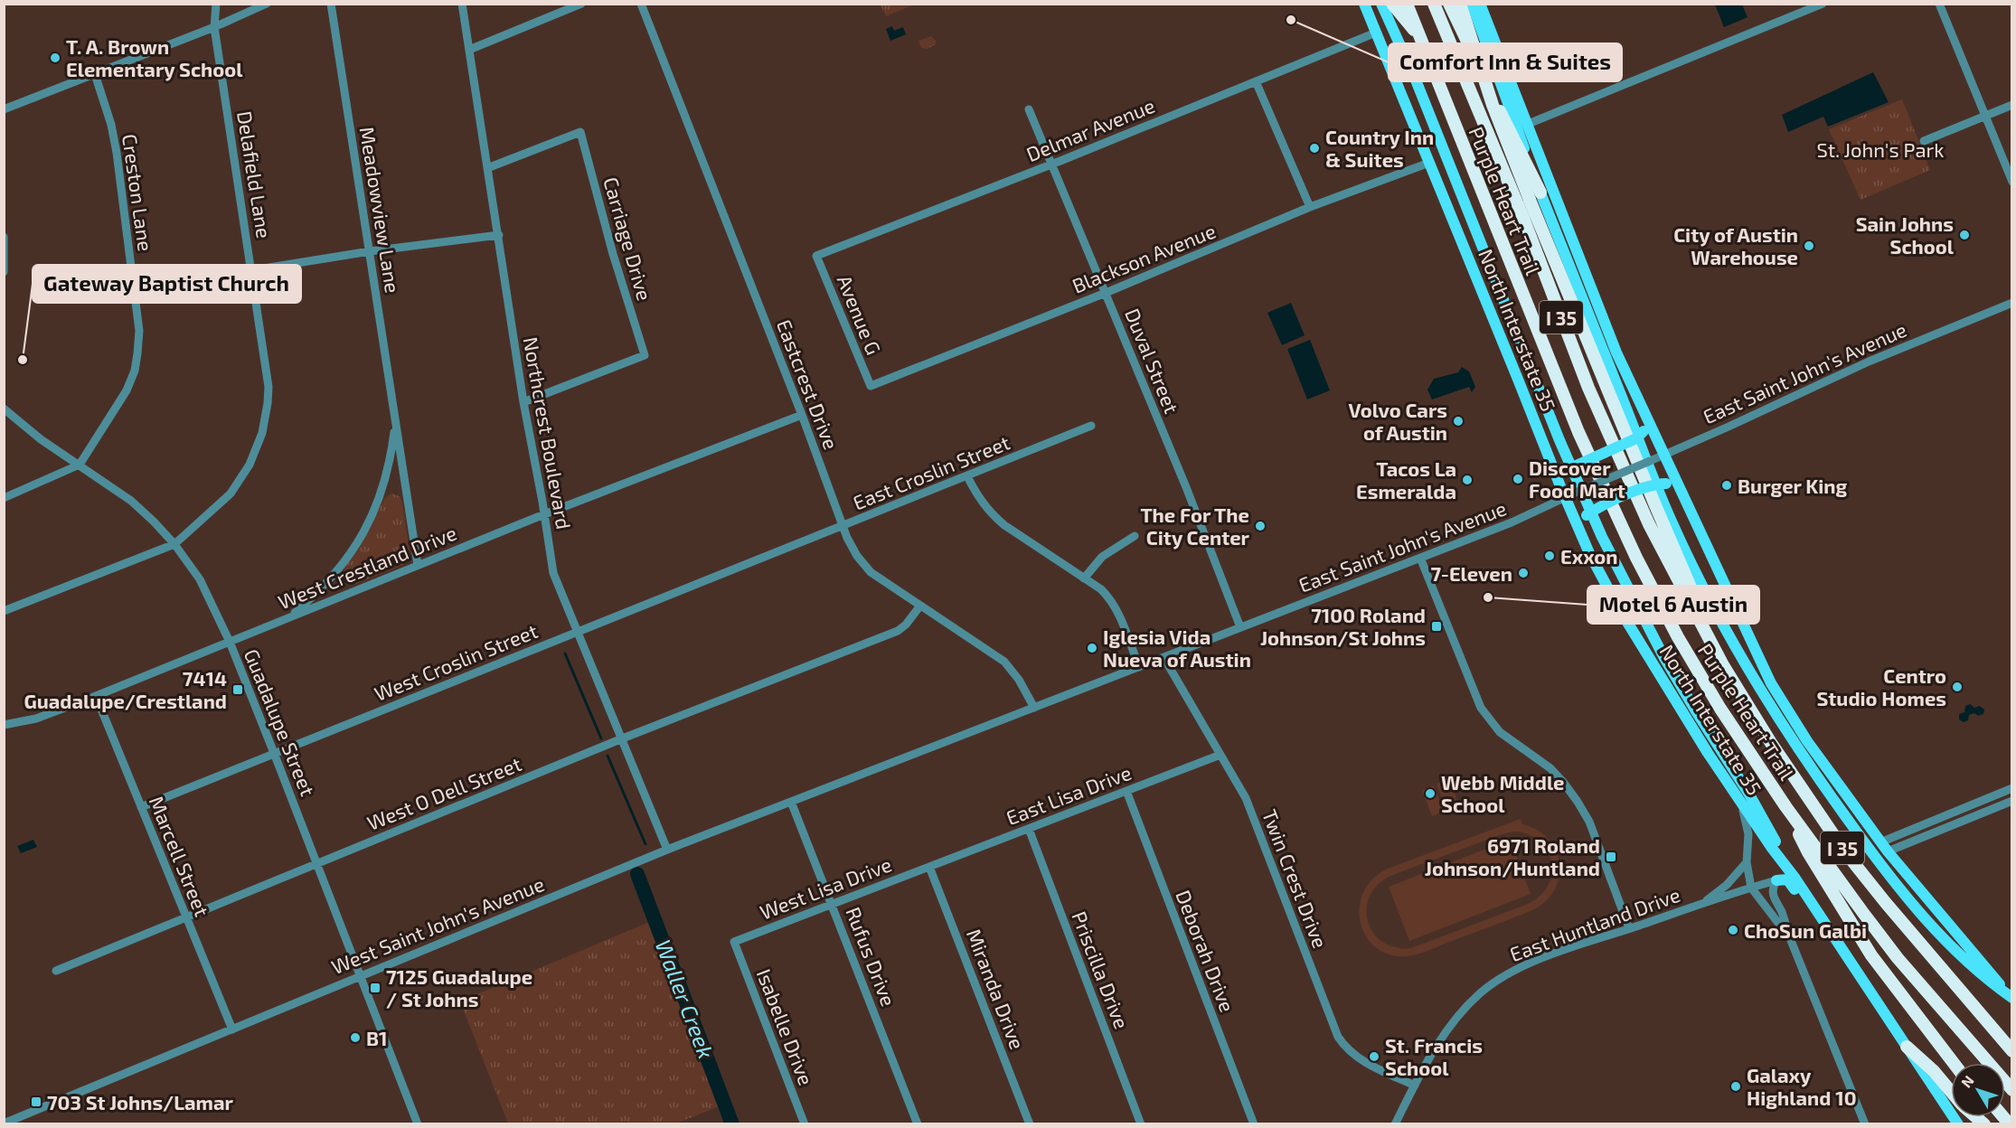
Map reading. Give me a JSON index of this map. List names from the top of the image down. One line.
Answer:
{"streets":{"highway":["Purple Heart Trail","I 35"],"main road":["North Interstate 35"],"street":["Delmar Avenue","Delafield Lane","Creston Lane","Meadowview Lane","Carriage Drive","Blackson Avenue","Avenue G","Duval Street","East Saint John's Avenue","Eastcrest Drive","Northcrest Boulevard","East Croslin Street","West Crestland Drive","West Croslin Street","Guadalupe Street","West O Dell Street","East Lisa Drive","Marcell Street","Twin Crest Drive","West Lisa Drive","East Huntland Drive","West Saint John's Avenue","Deborah Drive","Rufus Drive","Priscilla Drive","Miranda Drive","Isabelle Drive"]},"crossings":[["Delmar Avenue","Avenue G"],["Delmar Avenue","North Interstate 35"],["Delmar Avenue","Duval Street"],["Delafield Lane","Guadalupe Street"],["Creston Lane","Guadalupe Street"],["Meadowview Lane","West Crestland Drive"],["Carriage Drive","Northcrest Boulevard"],["Blackson Avenue","Avenue G"],["Blackson Avenue","North Interstate 35"],["Blackson Avenue","Duval Street"],["North Interstate 35","East Saint John's Avenue"],["Duval Street","East Saint John's Avenue"],["East Saint John's Avenue","Eastcrest Drive"],["East Saint John's Avenue","Twin Crest Drive"],["East Saint John's Avenue","West Saint John's Avenue"],["Eastcrest Drive","East Croslin Street"],["Eastcrest Drive","West Crestland Drive"],["Eastcrest Drive","West O Dell Street"],["Northcrest Boulevard","West Crestland Drive"],["Northcrest Boulevard","West Croslin Street"],["Northcrest Boulevard","West O Dell Street"],["Northcrest Boulevard","West Saint John's Avenue"],["East Croslin Street","West Croslin Street"],["West Crestland Drive","Guadalupe Street"],["West Crestland Drive","Marcell Street"],["West Croslin Street","Guadalupe Street"],["West Croslin Street","Marcell Street"],["Guadalupe Street","West O Dell Street"],["Guadalupe Street","West Saint John's Avenue"],["West O Dell Street","Marcell Street"],["East Lisa Drive","Twin Crest Drive"],["East Lisa Drive","West Lisa Drive"],["East Lisa Drive","Deborah Drive"],["East Lisa Drive","Priscilla Drive"],["East Lisa Drive","Miranda Drive"],["Marcell Street","West Saint John's Avenue"],["Twin Crest Drive","East Huntland Drive"],["West Lisa Drive","Rufus Drive"],["West Lisa Drive","Miranda Drive"],["West Lisa Drive","Isabelle Drive"],["West Saint John's Avenue","Rufus Drive"]],"water":["Waller Creek"],"parks":["St. John's Park"],"places":{"other":["Comfort Inn & Suites","T. A. Brown Elementary School","Country Inn & Suites","Sain Johns School","City of Austin Warehouse","Gateway Baptist Church","Volvo Cars of Austin","Discover Food Mart","Tacos La Esmeralda","Burger King","The For The City Center","Exxon","7-Eleven","Motel 6 Austin","Iglesia Vida Nueva of Austin","Centro Studio Homes","Webb Middle School","ChoSun Galbi","B1","St. Francis School","Galaxy Highland 10"],"transit":["7100 Roland Johnson/St Johns","7414 Guadalupe/Crestland","6971 Roland Johnson/Huntland","7125 Guadalupe / St Johns","703 St Johns/Lamar"]},"north":"top left"}
